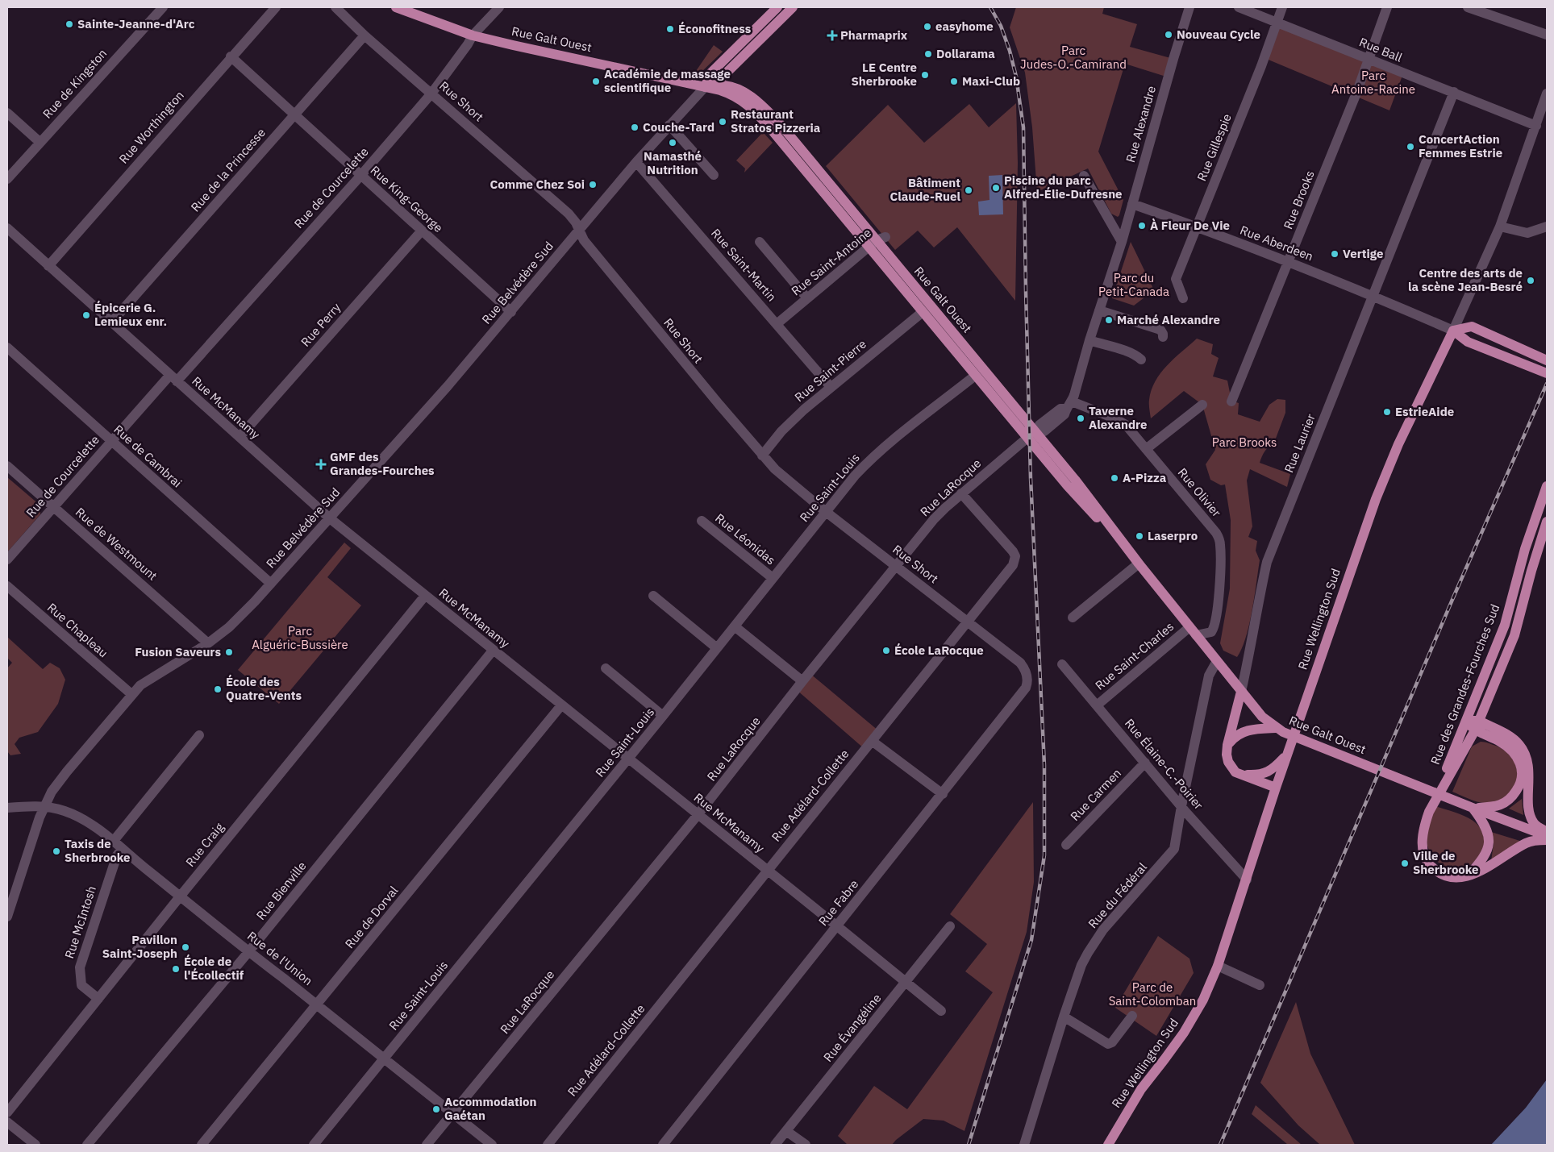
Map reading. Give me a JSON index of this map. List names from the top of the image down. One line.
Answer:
{"streets":{"main road":["Rue Galt Ouest","Rue Aberdeen","Rue Belvédère Sud","Rue Laurier","Rue Wellington Sud","Rue des Grandes-Fourches Sud"],"street":["Rue Ball","Rue de Kingston","Rue Short","Rue Alexandre","Rue Worthington","Rue Gillespie","Rue de la Princesse","Rue de Courcelette","Rue King-George","Rue Brooks","Rue Saint-Antoine","Rue Saint-Martin","Rue Perry","Rue Saint-Pierre","Rue McManamy","Rue de Cambrai","Rue Saint-Louis","Rue LaRocque","Rue Olivier","Rue Léonidas","Rue de Westmount","Rue Chapleau","Rue Saint-Charles","Rue Élaine-C.-Poirier","Rue Carmen","Rue Adélard-Collette","Rue Craig","Rue Bienville","Rue du Fédéral","Rue Fabre","Rue de Dorval","Rue McIntosh","Rue de l'Union","Rue Évangéline"]},"crossings":[["Rue Galt Ouest","Rue Alexandre"],["Rue Galt Ouest","Rue de Courcelette"],["Rue Galt Ouest","Rue Saint-Antoine"],["Rue Galt Ouest","Rue Belvédère Sud"],["Rue Galt Ouest","Rue Saint-Pierre"],["Rue Galt Ouest","Rue Laurier"],["Rue Galt Ouest","Rue Saint-Louis"],["Rue Galt Ouest","Rue LaRocque"],["Rue Galt Ouest","Rue Olivier"],["Rue Galt Ouest","Rue Saint-Charles"],["Rue Galt Ouest","Rue du Fédéral"],["Rue Ball","Rue Gillespie"],["Rue Ball","Rue Brooks"],["Rue Ball","Rue Laurier"],["Rue Ball","Rue Wellington Sud"],["Rue Short","Rue de la Princesse"],["Rue Short","Rue de Courcelette"],["Rue Short","Rue Belvédère Sud"],["Rue Short","Rue Saint-Pierre"],["Rue Short","Rue Saint-Louis"],["Rue Short","Rue LaRocque"],["Rue Short","Rue Adélard-Collette"],["Rue Short","Rue Fabre"],["Rue Alexandre","Rue Aberdeen"],["Rue Alexandre","Rue LaRocque"],["Rue Alexandre","Rue Olivier"],["Rue Worthington","Rue King-George"],["Rue Worthington","Rue McManamy"],["Rue Gillespie","Rue Aberdeen"],["Rue de la Princesse","Rue King-George"],["Rue de la Princesse","Rue McManamy"],["Rue de Courcelette","Rue King-George"],["Rue de Courcelette","Rue McManamy"],["Rue de Courcelette","Rue de Cambrai"],["Rue de Courcelette","Rue de Westmount"],["Rue King-George","Rue Belvédère Sud"],["Rue King-George","Rue Perry"],["Rue Brooks","Rue Aberdeen"],["Rue Aberdeen","Rue Laurier"],["Rue Aberdeen","Rue Wellington Sud"],["Rue Saint-Antoine","Rue Saint-Martin"],["Rue Saint-Martin","Rue Belvédère Sud"],["Rue Saint-Martin","Rue Saint-Pierre"],["Rue Belvédère Sud","Rue McManamy"],["Rue Belvédère Sud","Rue de Cambrai"],["Rue Belvédère Sud","Rue de Westmount"],["Rue Belvédère Sud","Rue Chapleau"],["Rue Belvédère Sud","Rue de l'Union"],["Rue Perry","Rue McManamy"],["Rue McManamy","Rue Saint-Louis"],["Rue McManamy","Rue LaRocque"],["Rue McManamy","Rue Adélard-Collette"],["Rue McManamy","Rue Craig"],["Rue McManamy","Rue Bienville"],["Rue McManamy","Rue Fabre"],["Rue McManamy","Rue de Dorval"],["Rue McManamy","Rue Évangéline"],["Rue Laurier","Rue Wellington Sud"],["Rue Saint-Louis","Rue Léonidas"],["Rue Saint-Louis","Rue de l'Union"],["Rue LaRocque","Rue Adélard-Collette"],["Rue LaRocque","Rue de l'Union"],["Rue Wellington Sud","Rue Élaine-C.-Poirier"],["Rue Saint-Charles","Rue Élaine-C.-Poirier"],["Rue Élaine-C.-Poirier","Rue Carmen"],["Rue Élaine-C.-Poirier","Rue du Fédéral"],["Rue Craig","Rue McIntosh"],["Rue Craig","Rue de l'Union"],["Rue Bienville","Rue de l'Union"],["Rue de Dorval","Rue de l'Union"],["Rue McIntosh","Rue de l'Union"]],"parks":["Parc Judes-O.-Camirand","Parc Antoine-Racine","Parc du Petit-Canada","Parc Brooks","Parc Alguéric-Bussière","Parc de Saint-Colomban"],"places":{"other":["Sainte-Jeanne-d'Arc","easyhome","Éconofitness","Nouveau Cycle","Dollarama","LE Centre Sherbrooke","Académie de massage scientifique","Maxi-Club","Restaurant Stratos Pizzeria","Couche-Tard","Namasthé Nutrition","ConcertAction Femmes Estrie","Comme Chez Soi","Piscine du parc Alfred-Élie-Dufresne","Bâtiment Claude-Ruel","À Fleur De Vie","Vertige","Centre des arts de la scène Jean-Besré","Épicerie G. Lemieux enr.","Marché Alexandre","EstrieAide","Taverne Alexandre","A-Pizza","Laserpro","École LaRocque","Fusion Saveurs","École des Quatre-Vents","Taxis de Sherbrooke","Ville de Sherbrooke","Pavillon Saint-Joseph","École de l'Écollectif","Accommodation Gaétan"],"health":["Pharmaprix","GMF des Grandes-Fourches"]}}
